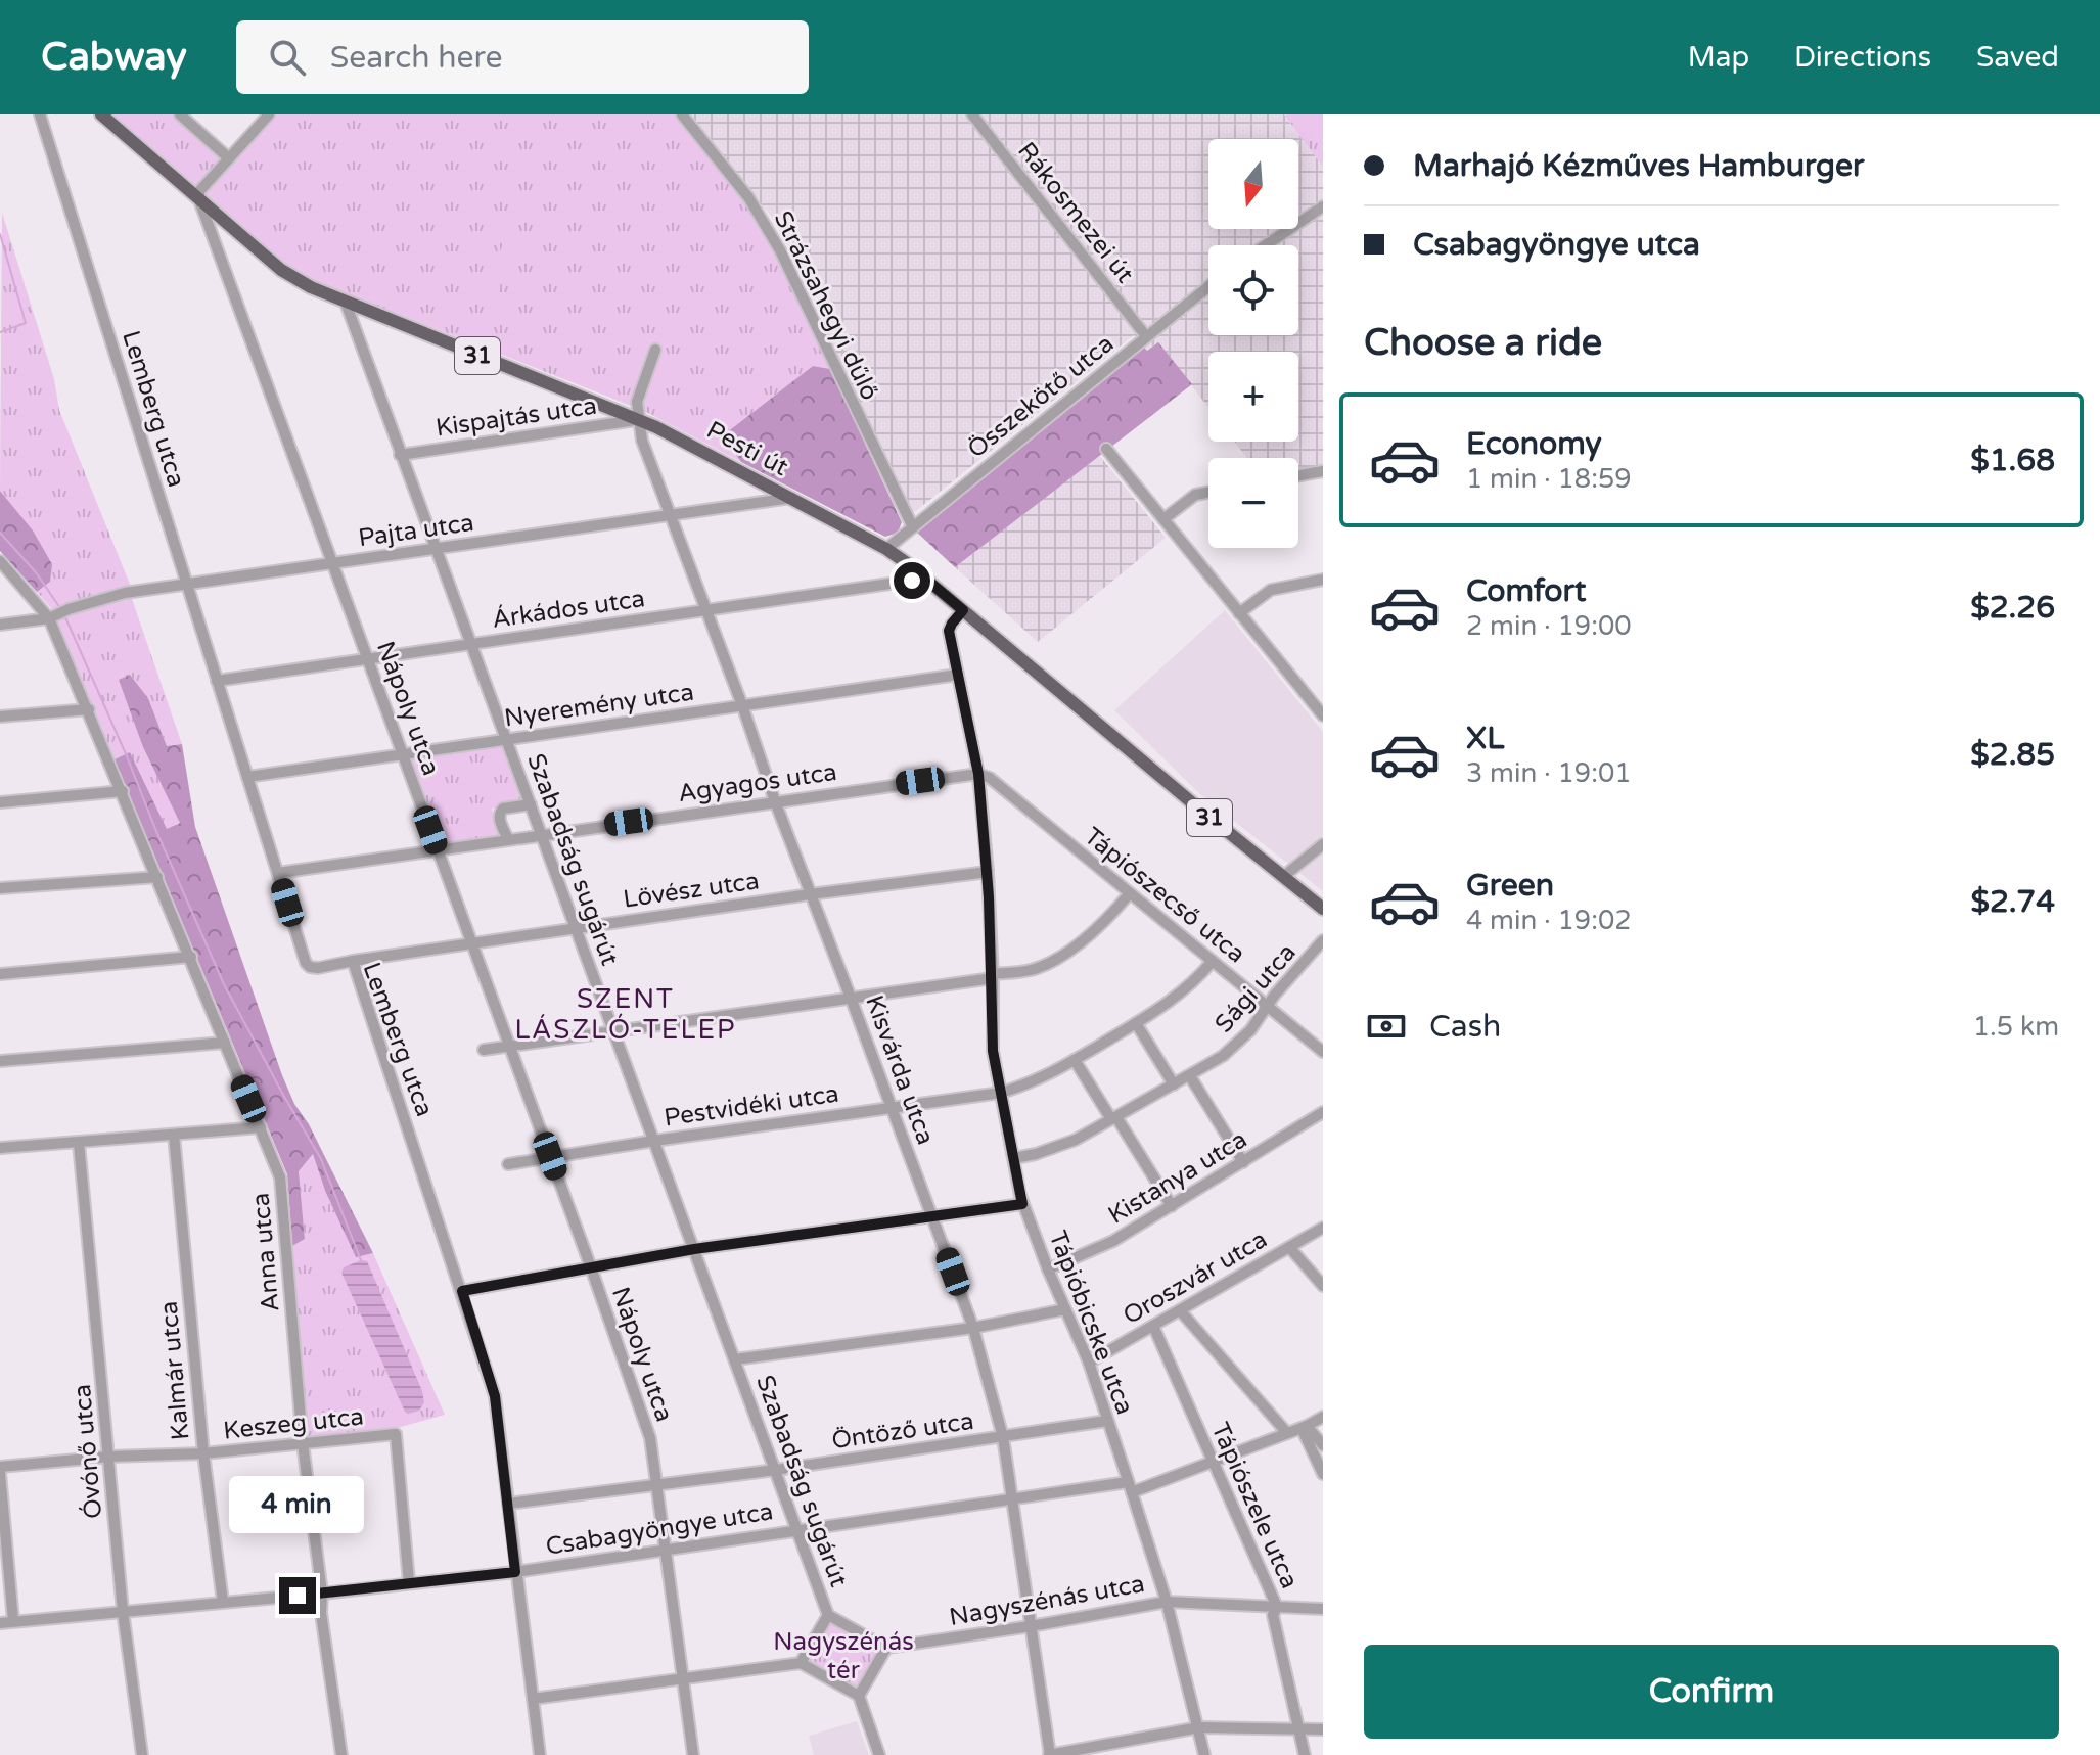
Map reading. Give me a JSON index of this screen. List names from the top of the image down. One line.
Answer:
{"streets":{"main road":["31","Pesti út"],"street":["Rákosmezei út","Strázsahegyi dűlő","Összekötő utca","Lemberg utca","Kispajtás utca","Pajta utca","Árkádos utca","Nyeremény utca","Nápoly utca","Agyagos utca","Szabadság sugárút","Lövész utca","Tápiószecső utca","Sági utca","Kisvárda utca","Pestvidéki utca","Kistanya utca","Anna utca","Oroszvár utca","Tápióbicske utca","Kalmár utca","Keszeg utca","Öntöző utca","Óvónő utca","Tápiószele utca","Csabagyöngye utca","Nagyszénás utca"]},"crossings":[["Rákosmezei út","Összekötő utca"],["Strázsahegyi dűlő","Összekötő utca"],["Összekötő utca","Pesti út"],["Lemberg utca","Pajta utca"],["Lemberg utca","Árkádos utca"],["Lemberg utca","Nyeremény utca"],["Lemberg utca","Lövész utca"],["Lemberg utca","Öntöző utca"],["Lemberg utca","Csabagyöngye utca"],["Kispajtás utca","Pesti út"],["Kispajtás utca","Szabadság sugárút"],["Kispajtás utca","Kisvárda utca"],["Pesti út","Pajta utca"],["Pesti út","Árkádos utca"],["Pesti út","Nápoly utca"],["Pesti út","Szabadság sugárút"],["Pesti út","Kisvárda utca"],["Pesti út","Tápióbicske utca"],["Pajta utca","Nápoly utca"],["Pajta utca","Szabadság sugárút"],["Pajta utca","Kisvárda utca"],["Pajta utca","Anna utca"],["Árkádos utca","Nápoly utca"],["Árkádos utca","Szabadság sugárút"],["Árkádos utca","Kisvárda utca"],["Nyeremény utca","Nápoly utca"],["Nyeremény utca","Szabadság sugárút"],["Nyeremény utca","Kisvárda utca"],["Nyeremény utca","Tápióbicske utca"],["Nápoly utca","Lövész utca"],["Nápoly utca","Pestvidéki utca"],["Nápoly utca","Öntöző utca"],["Nápoly utca","Csabagyöngye utca"],["Agyagos utca","Szabadság sugárút"],["Agyagos utca","Tápiószecső utca"],["Agyagos utca","Kisvárda utca"],["Agyagos utca","Tápióbicske utca"],["Szabadság sugárút","Lövész utca"],["Szabadság sugárút","Pestvidéki utca"],["Szabadság sugárút","Öntöző utca"],["Szabadság sugárút","Csabagyöngye utca"],["Lövész utca","Kisvárda utca"],["Lövész utca","Tápióbicske utca"],["Tápiószecső utca","Sági utca"],["Tápiószecső utca","Pestvidéki utca"],["Tápiószecső utca","Tápióbicske utca"],["Sági utca","Tápióbicske utca"],["Kisvárda utca","Pestvidéki utca"],["Kisvárda utca","Öntöző utca"],["Kisvárda utca","Csabagyöngye utca"],["Kisvárda utca","Nagyszénás utca"],["Pestvidéki utca","Tápióbicske utca"],["Kistanya utca","Tápióbicske utca"],["Anna utca","Keszeg utca"],["Anna utca","Csabagyöngye utca"],["Oroszvár utca","Tápióbicske utca"],["Oroszvár utca","Tápiószele utca"],["Tápióbicske utca","Öntöző utca"],["Tápióbicske utca","Csabagyöngye utca"],["Tápióbicske utca","Nagyszénás utca"],["Kalmár utca","Keszeg utca"],["Kalmár utca","Csabagyöngye utca"],["Keszeg utca","Óvónő utca"],["Keszeg utca","Csabagyöngye utca"],["Óvónő utca","Csabagyöngye utca"],["Tápiószele utca","Csabagyöngye utca"],["Tápiószele utca","Nagyszénás utca"]],"districts":["SZENT LÁSZLÓ-TELEP"],"parks":["Nagyszénás tér"],"north":"bottom","page":{"header":"Cabway","search":"Search here","nav":["Map","Directions","Saved"],"banner":["Marhajó Kézműves Hamburger","Csabagyöngye utca"],"map_buttons":["+","−"],"heading":"Choose a ride","list":[{"name":"Economy","note":"1 min · 18:59","value":"$1.68"},{"name":"Comfort","note":"2 min · 19:00","value":"$2.26"},{"name":"XL","note":"3 min · 19:01","value":"$2.85"},{"name":"Green","note":"4 min · 19:02","value":"$2.74"}],"pay":["Cash","1.5 km"],"bubble":"4 min","buttons":"Confirm"}}
